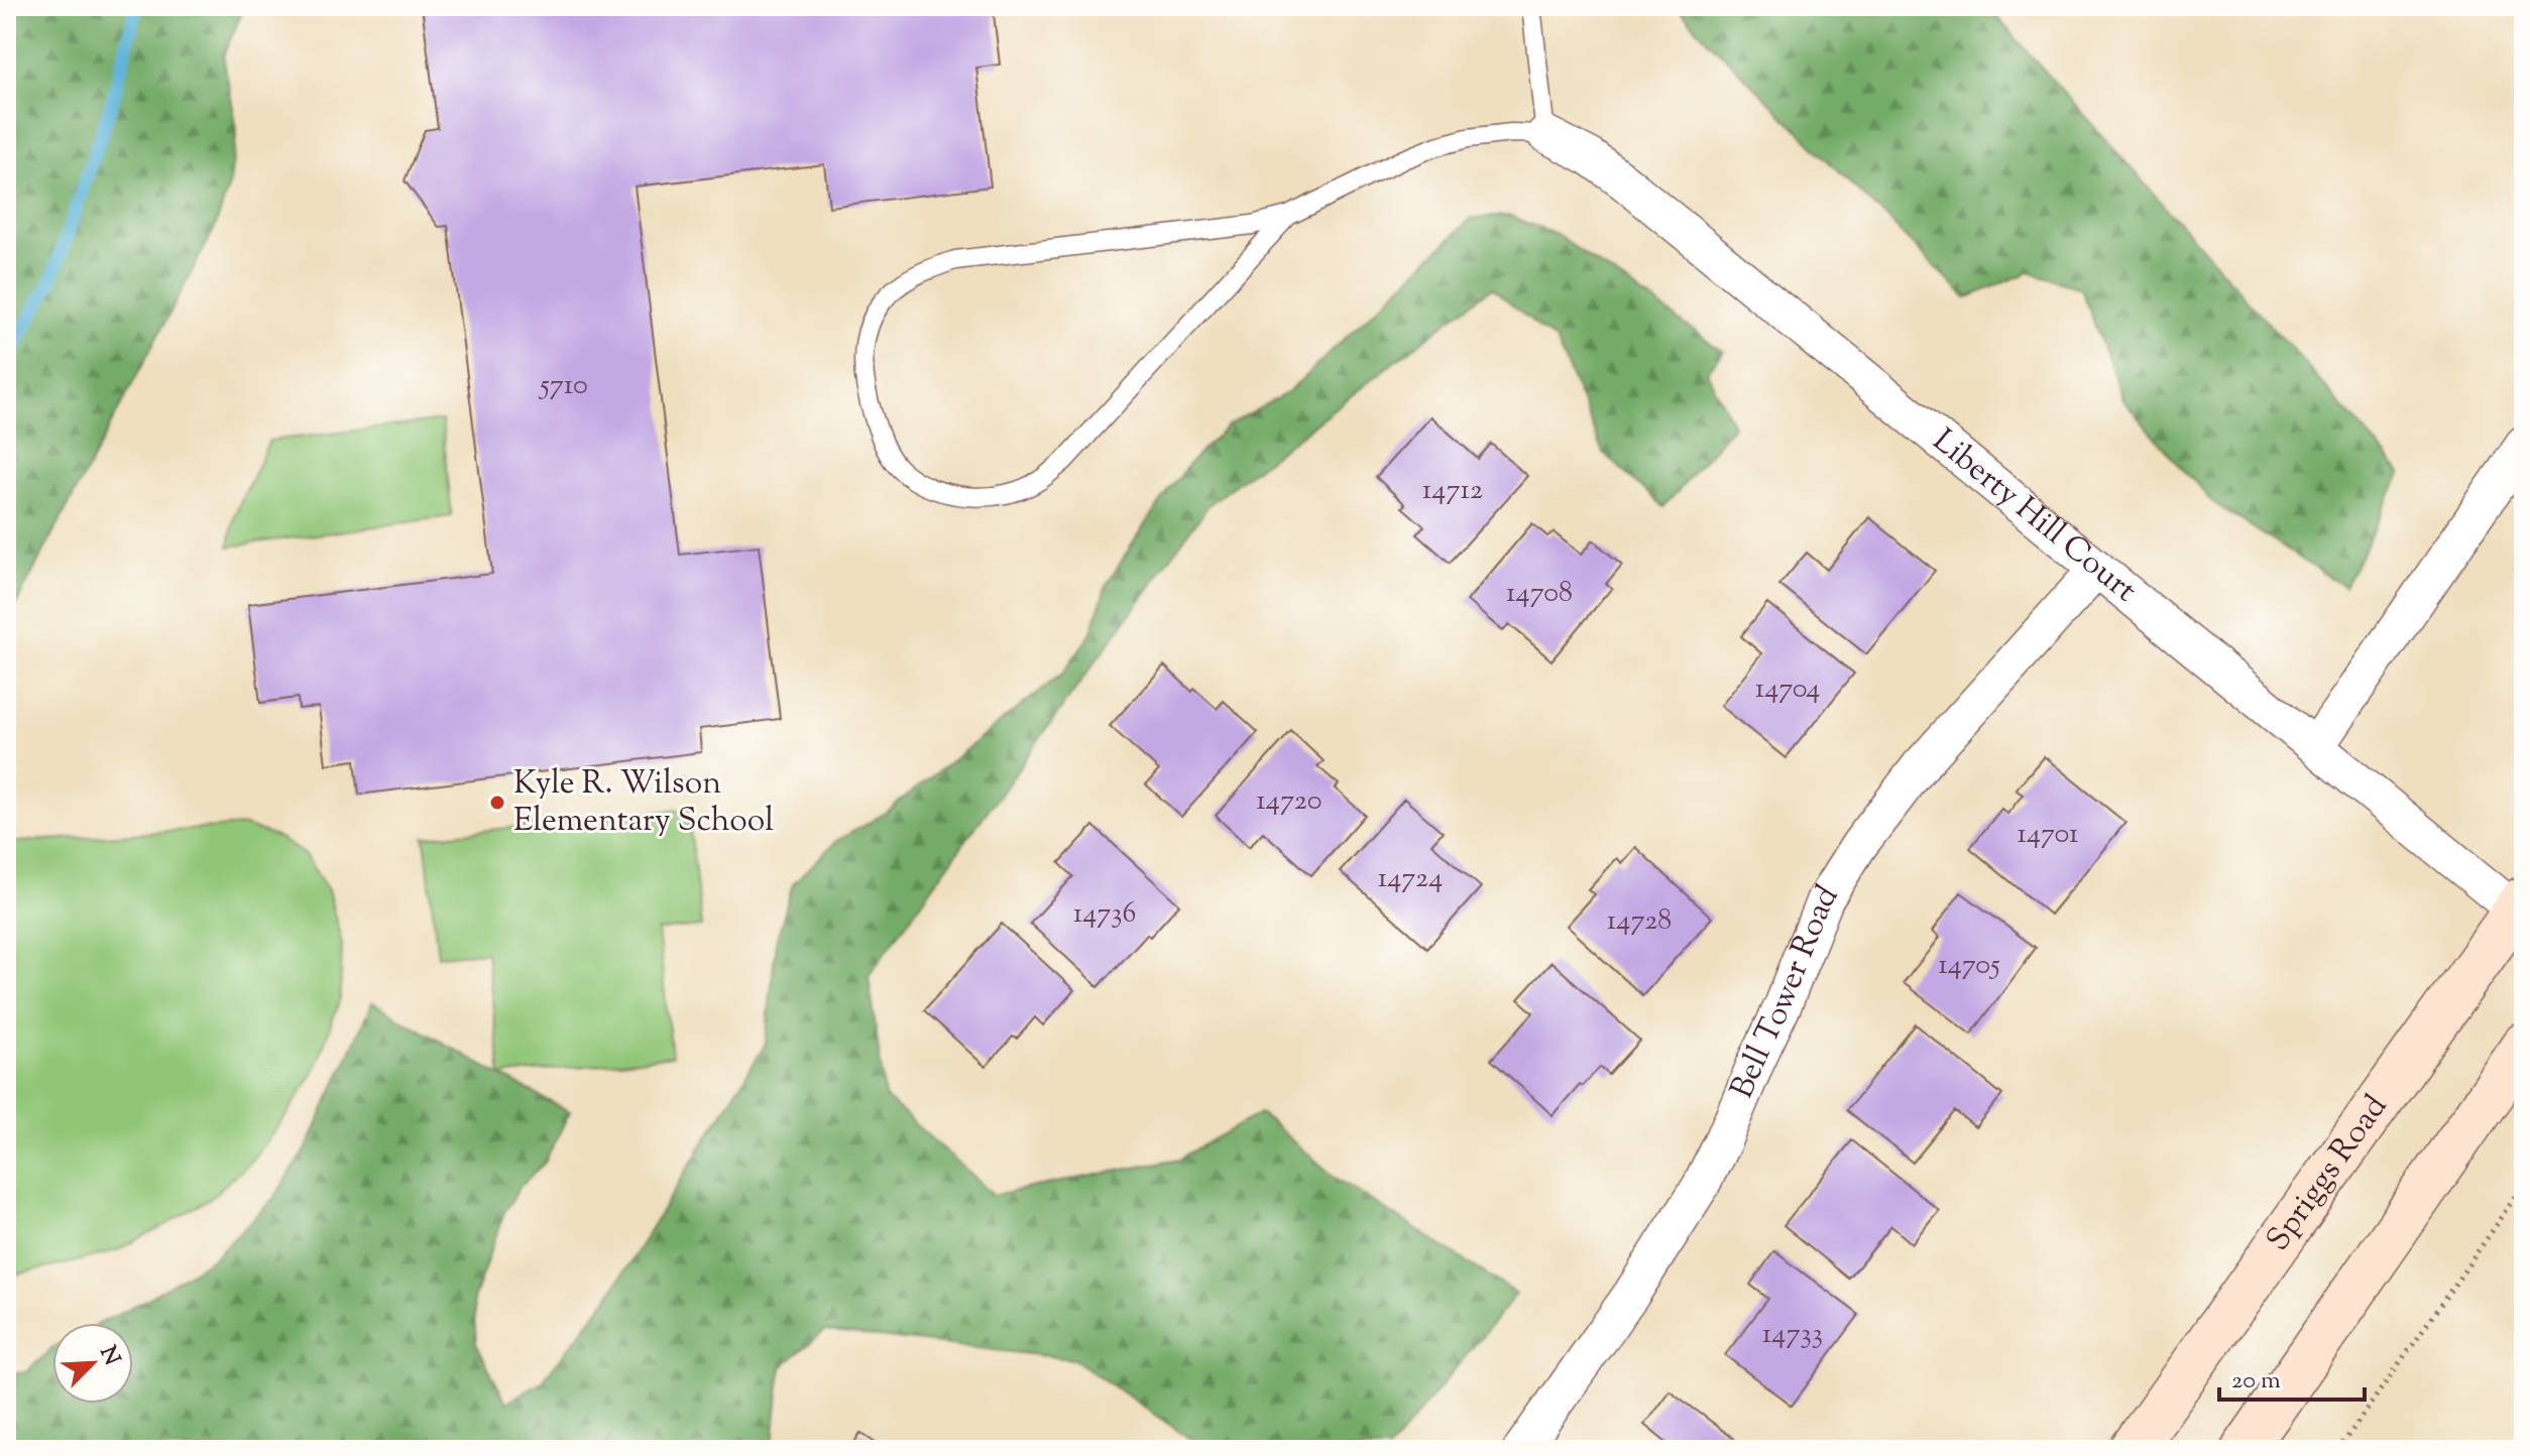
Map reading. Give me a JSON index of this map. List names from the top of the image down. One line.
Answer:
{"streets":{"main road":["Spriggs Road"],"street":["Liberty Hill Court","Bell Tower Road"]},"crossings":[["Liberty Hill Court","Bell Tower Road"],["Liberty Hill Court","Spriggs Road"]],"places":["Kyle R. Wilson Elementary School"],"house_numbers":["5710","14712","14708","14704","14720","14701","14724","14736","14728","14705","14733"],"scale_bar":"20 m","north":"top right"}
